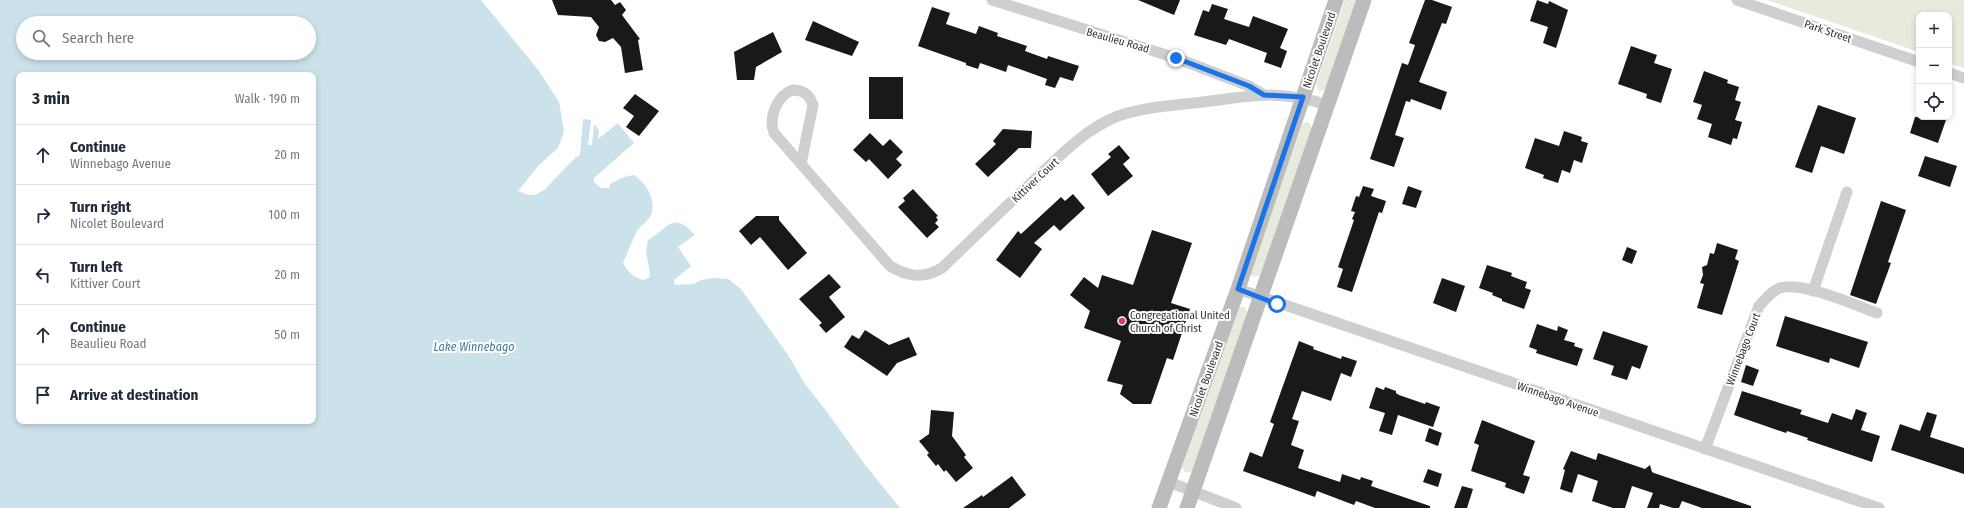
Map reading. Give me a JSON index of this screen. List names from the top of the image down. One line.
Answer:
{"streets":{"street":["Park Street","Beaulieu Road","Nicolet Boulevard","Kittiver Court","Winnebago Court","Winnebago Avenue"]},"crossings":[["Beaulieu Road","Kittiver Court"],["Nicolet Boulevard","Kittiver Court"],["Nicolet Boulevard","Winnebago Avenue"],["Winnebago Court","Winnebago Avenue"]],"water":["Lake Winnebago"],"places":["Congregational United Church of Christ"],"page":{"map_buttons":["+","−"],"search":"Search here","heading":["3 min","Walk · 190 m"],"list":[["Continue","Winnebago Avenue","20 m"],["Turn right","Nicolet Boulevard","100 m"],["Turn left","Kittiver Court","20 m"],["Continue","Beaulieu Road","50 m"],"Arrive at destination"]}}
